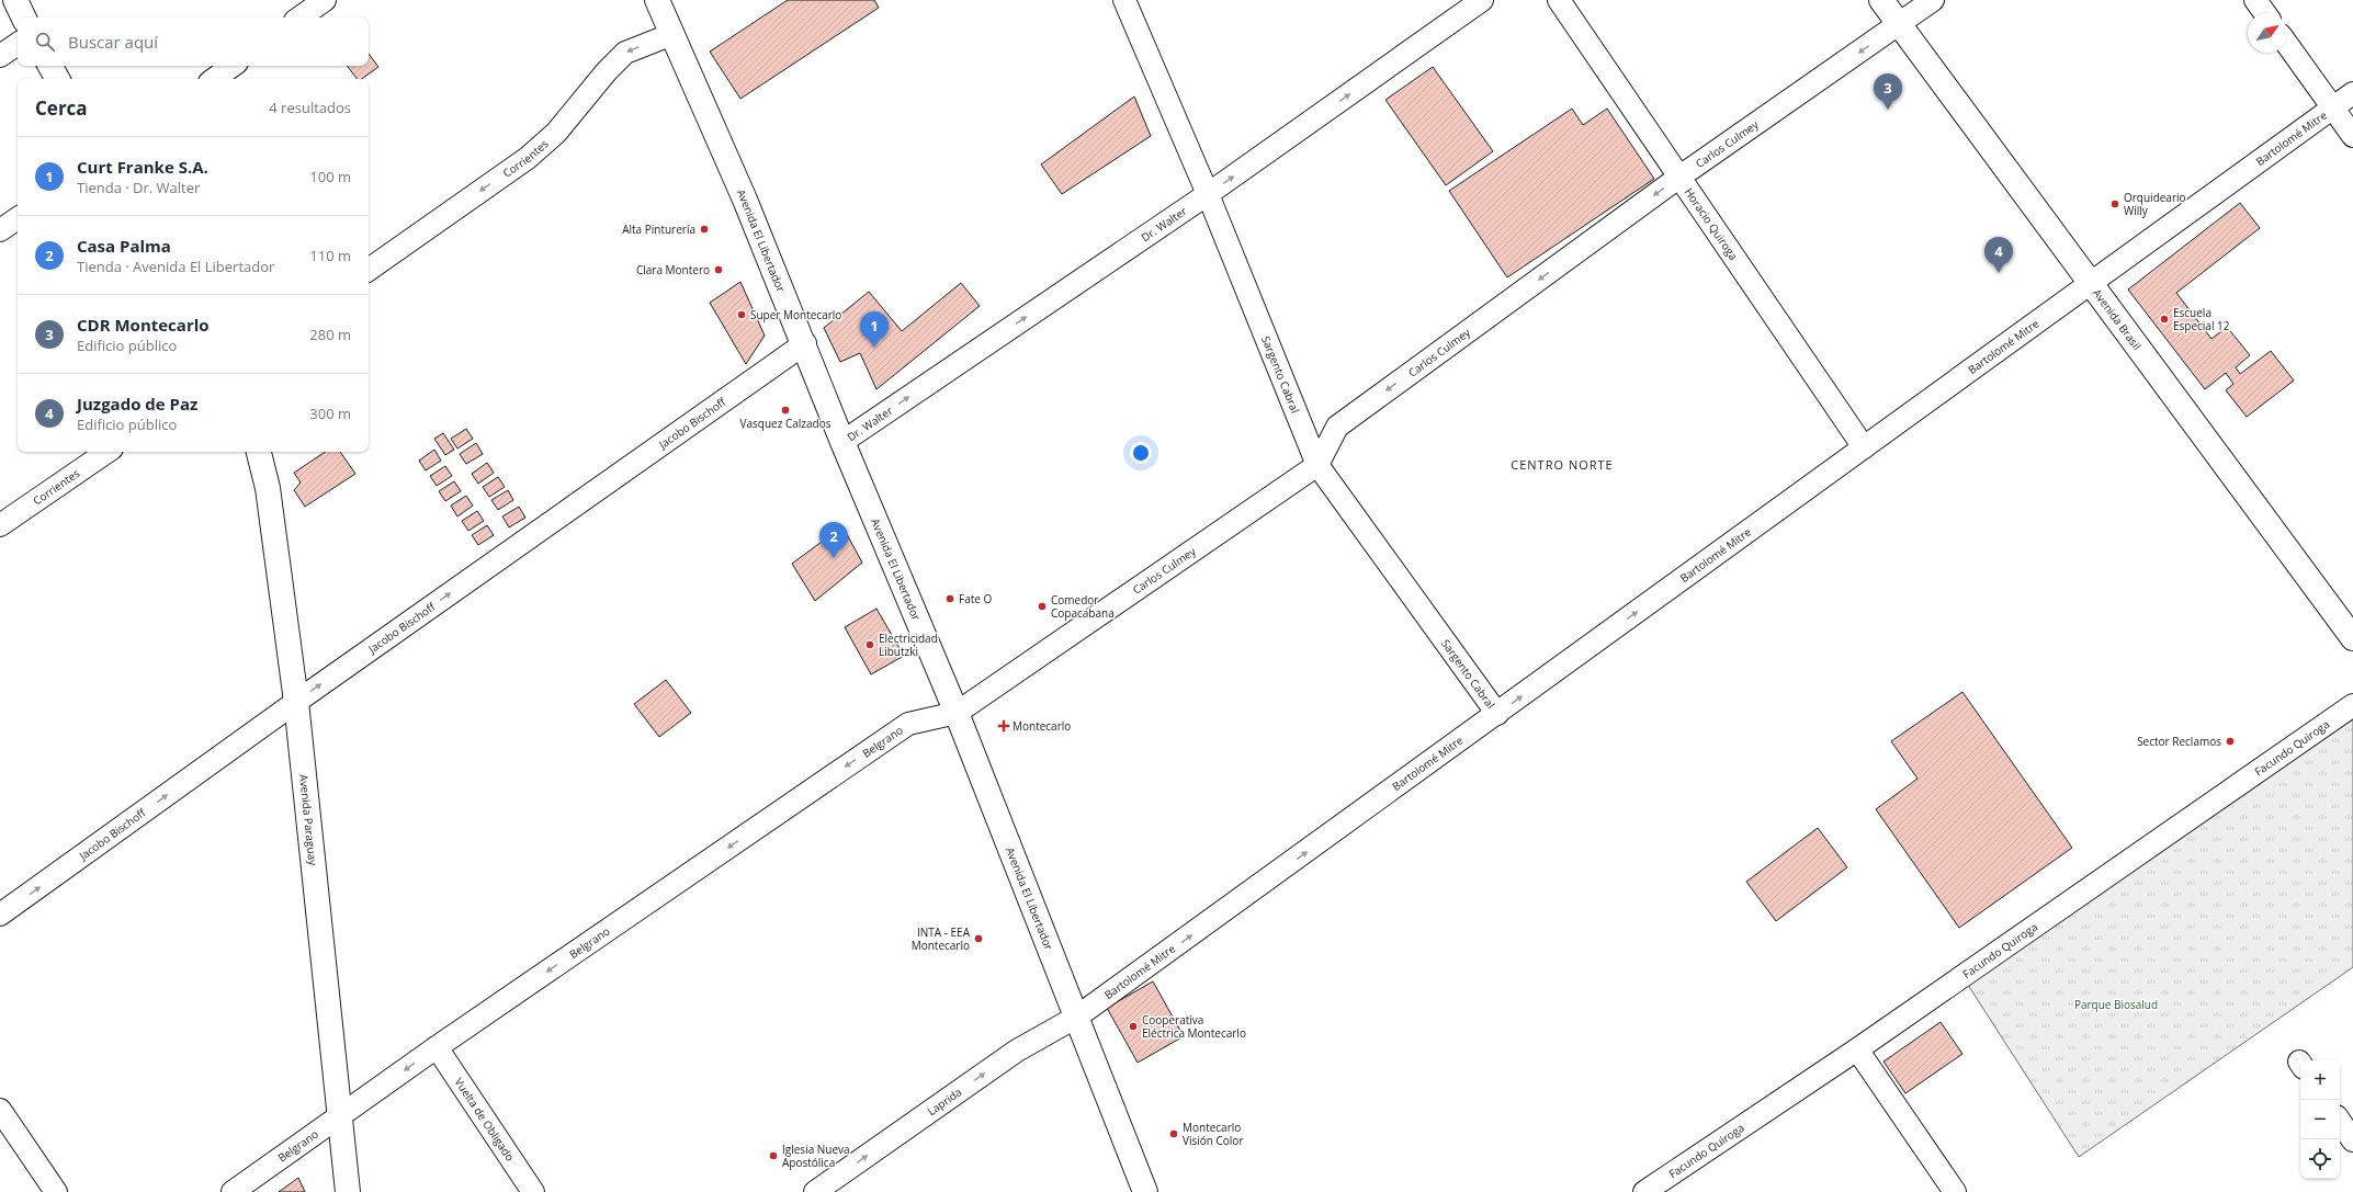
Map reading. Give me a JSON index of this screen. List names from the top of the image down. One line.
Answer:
{"streets":{"main road":["Avenida El Libertador","Avenida Brasil","Avenida Paraguay"],"street":["Bartolomé Mitre","Carlos Culmey","Corrientes","Dr. Walter","Horacio Quiroga","Sargento Cabral","Jacobo Bischoff","Belgrano","Facundo Quiroga","Laprida","Vuelta de Obligado"]},"crossings":[["Bartolomé Mitre","Horacio Quiroga"],["Bartolomé Mitre","Avenida El Libertador"],["Bartolomé Mitre","Avenida Brasil"],["Bartolomé Mitre","Sargento Cabral"],["Bartolomé Mitre","Laprida"],["Carlos Culmey","Horacio Quiroga"],["Carlos Culmey","Avenida El Libertador"],["Carlos Culmey","Avenida Brasil"],["Carlos Culmey","Sargento Cabral"],["Carlos Culmey","Belgrano"],["Corrientes","Avenida El Libertador"],["Dr. Walter","Avenida El Libertador"],["Dr. Walter","Sargento Cabral"],["Avenida El Libertador","Jacobo Bischoff"],["Avenida El Libertador","Belgrano"],["Avenida El Libertador","Laprida"],["Jacobo Bischoff","Avenida Paraguay"],["Belgrano","Avenida Paraguay"],["Belgrano","Vuelta de Obligado"]],"one_way":["Bartolomé Mitre","Carlos Culmey","Corrientes","Dr. Walter","Jacobo Bischoff","Belgrano","Laprida"],"districts":["CENTRO NORTE"],"parks":["Parque Biosalud"],"places":{"other":["Orquideario Willy","Alta Pinturería","Clara Montero","Super Montecarlo","Escuela Especial 12","Vasquez Calzados","Fate O","Comedor Copacabana","Electricidad Libutzki","Sector Reclamos","INTA - EEA Montecarlo","Cooperativa Eléctrica Montecarlo","Montecarlo Visión Color","Iglesia Nueva Apostólica"],"health":["Montecarlo"]},"north":"top right","page":{"search":"Buscar aquí","pins":["3","4","1","2"],"heading":["Cerca","4 resultados"],"list":[{"mark":"1","name":"Curt Franke S.A.","note":"Tienda · Dr. Walter","value":"100 m"},{"mark":"2","name":"Casa Palma","note":"Tienda · Avenida El Libertador","value":"110 m"},{"mark":"3","name":"CDR Montecarlo","note":"Edificio público","value":"280 m"},{"mark":"4","name":"Juzgado de Paz","note":"Edificio público","value":"300 m"}],"map_buttons":["+","−"]}}
